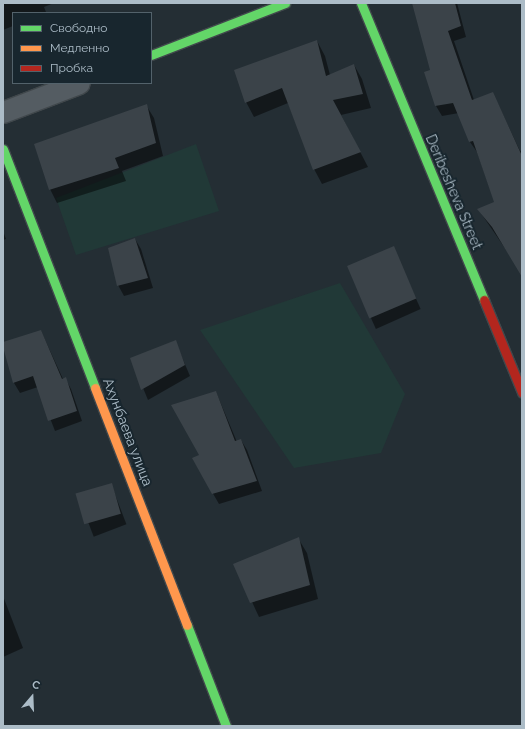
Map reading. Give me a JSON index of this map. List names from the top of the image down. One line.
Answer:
{"streets":{"street":["Deribesheva Street","Ахунбаева улица"]},"legend":["Свободно","Медленно","Пробка"],"north":"top"}
